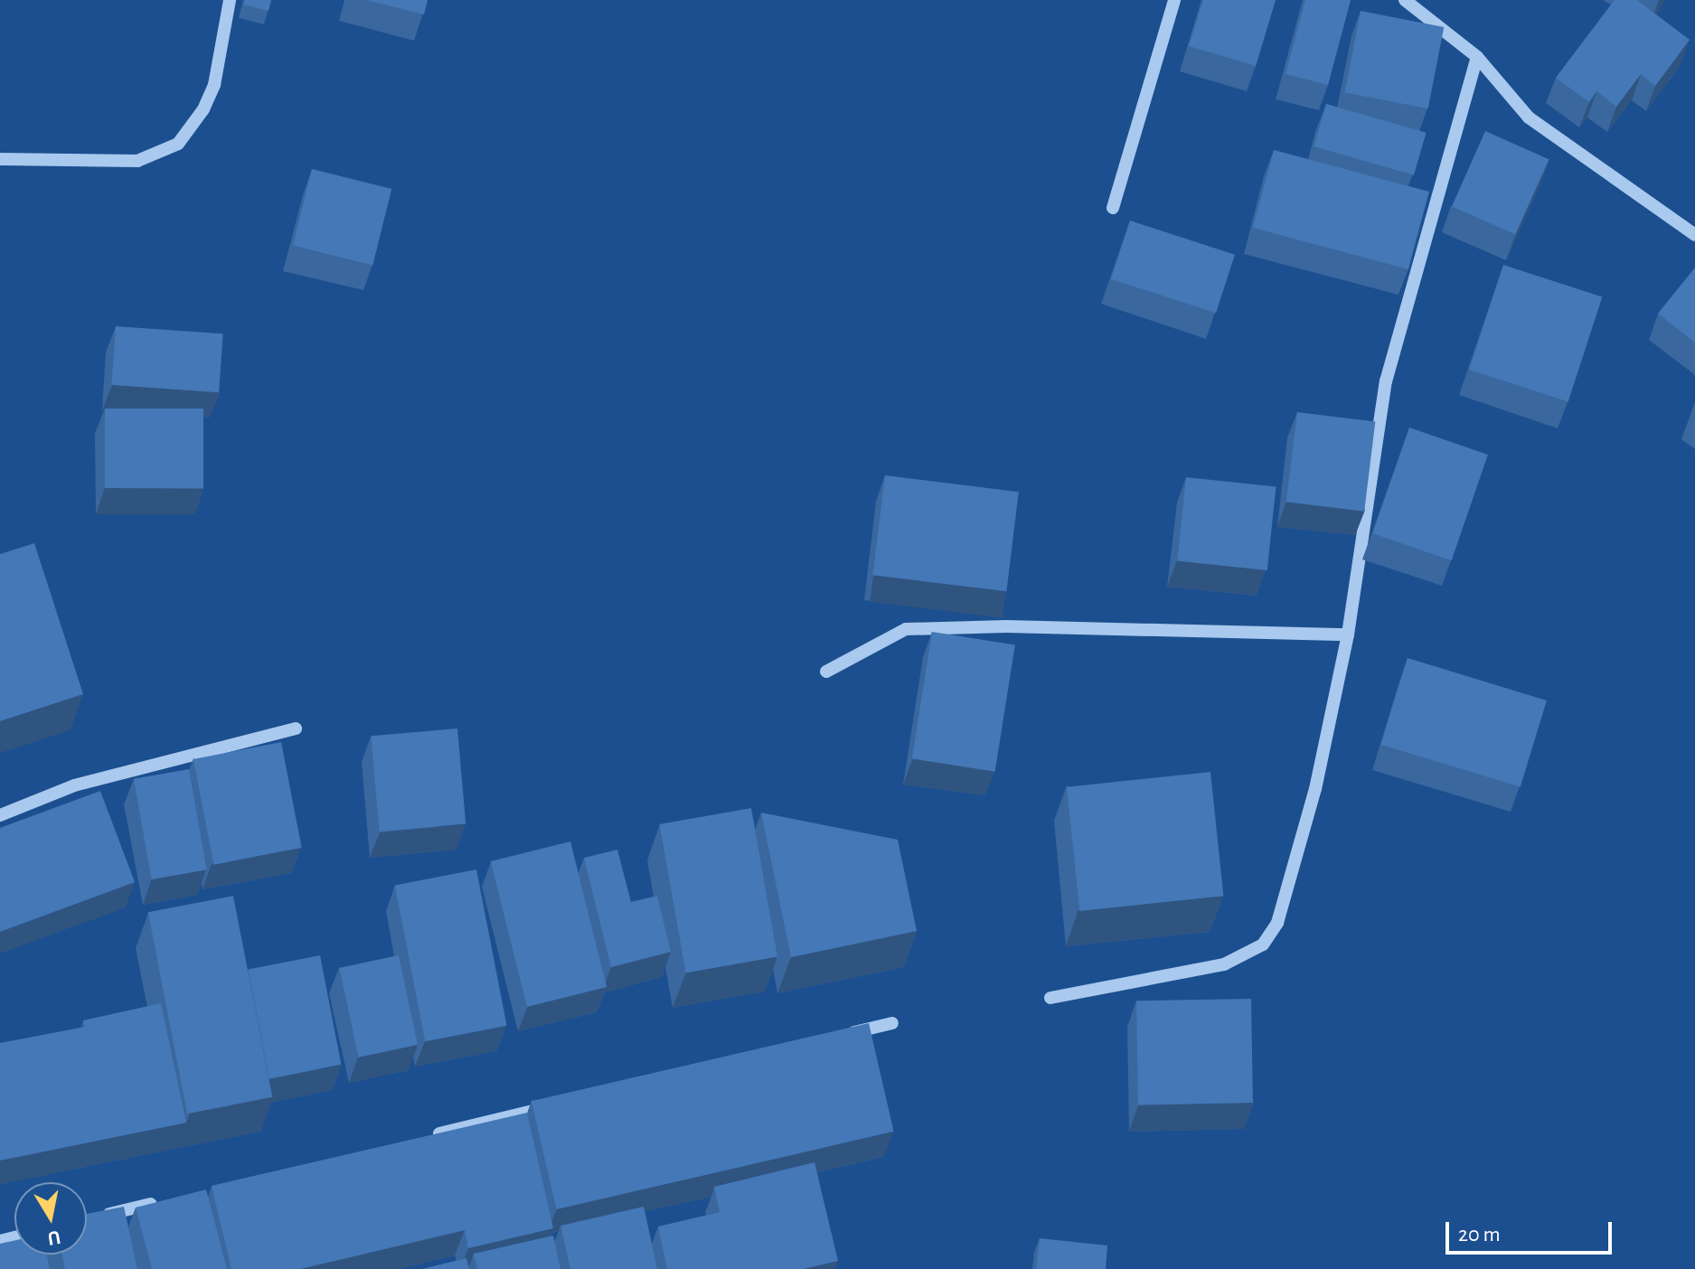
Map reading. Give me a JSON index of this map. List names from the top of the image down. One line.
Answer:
{"scale_bar":"20 m","north":"bottom"}
